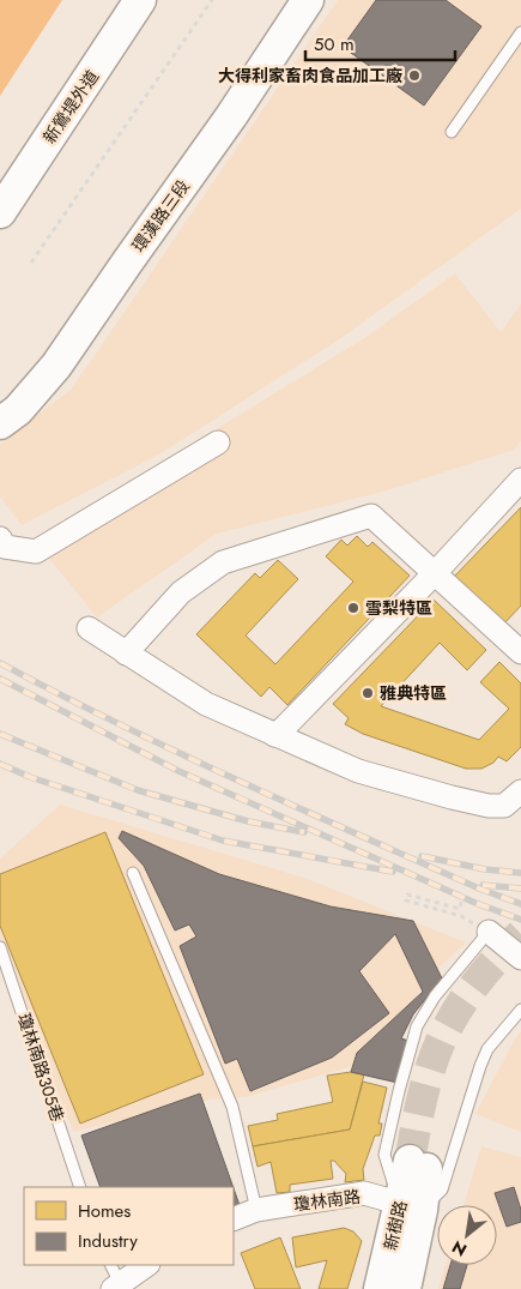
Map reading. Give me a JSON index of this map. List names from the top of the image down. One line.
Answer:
{"streets":{"street":["新鶯堤外道","環漢路三段","瓊林南路","新樹路"],"lane":["瓊林南路305巷"]},"crossings":[["瓊林南路","新樹路"]],"places":["大得利家畜肉食品加工廠","雪梨特區","雅典特區"],"legend":["Homes","Industry"],"scale_bar":"50 m","north":"bottom left"}
